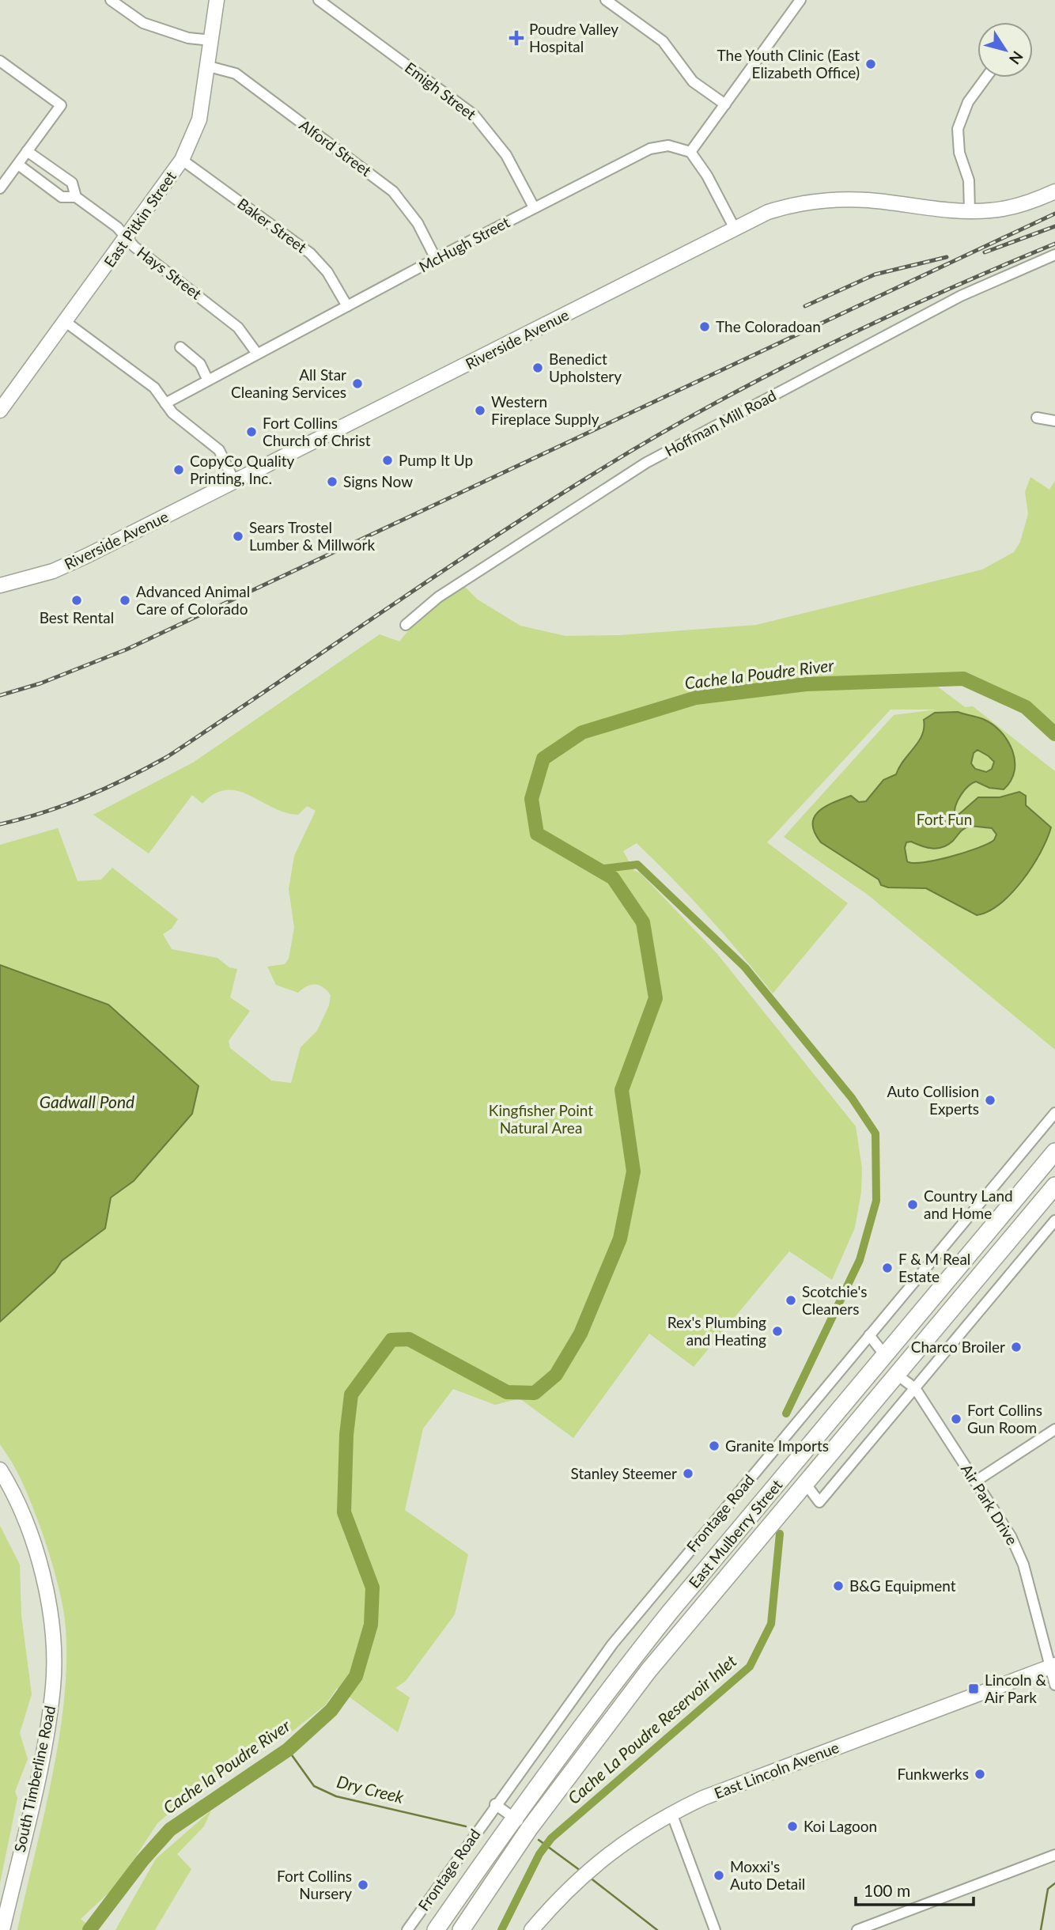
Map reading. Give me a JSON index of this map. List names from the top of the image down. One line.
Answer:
{"streets":{"highway":["East Mulberry Street"],"main road":["East Pitkin Street","Riverside Avenue","East Lincoln Avenue","South Timberline Road"],"street":["Emigh Street","Alford Street","Baker Street","McHugh Street","Hays Street","Hoffman Mill Road","Air Park Drive","Frontage Road"]},"crossings":[["Emigh Street","McHugh Street"],["Alford Street","East Pitkin Street"],["Alford Street","McHugh Street"],["East Pitkin Street","Baker Street"],["East Pitkin Street","Hays Street"],["Baker Street","McHugh Street"],["McHugh Street","Hays Street"],["Air Park Drive","East Mulberry Street"],["Air Park Drive","East Lincoln Avenue"]],"water":["Cache la Poudre River","Gadwall Pond","Cache La Poudre Reservoir Inlet","Dry Creek"],"parks":["Fort Fun","Kingfisher Point Natural Area"],"places":{"health":["Poudre Valley Hospital"],"other":["The Youth Clinic (East Elizabeth Office)","The Coloradoan","Benedict Upholstery","All Star Cleaning Services","Western Fireplace Supply","Fort Collins Church of Christ","Pump It Up","CopyCo Quality Printing, Inc.","Signs Now","Sears Trostel Lumber & Millwork","Best Rental","Advanced Animal Care of Colorado","Auto Collision Experts","Country Land and Home","F & M Real Estate","Scotchie's Cleaners","Rex's Plumbing and Heating","Charco Broiler","Fort Collins Gun Room","Granite Imports","Stanley Steemer","B&G Equipment","Funkwerks","Koi Lagoon","Moxxi's Auto Detail","Fort Collins Nursery"],"transit":["Lincoln & Air Park"]},"scale_bar":"100 m","north":"bottom right"}
